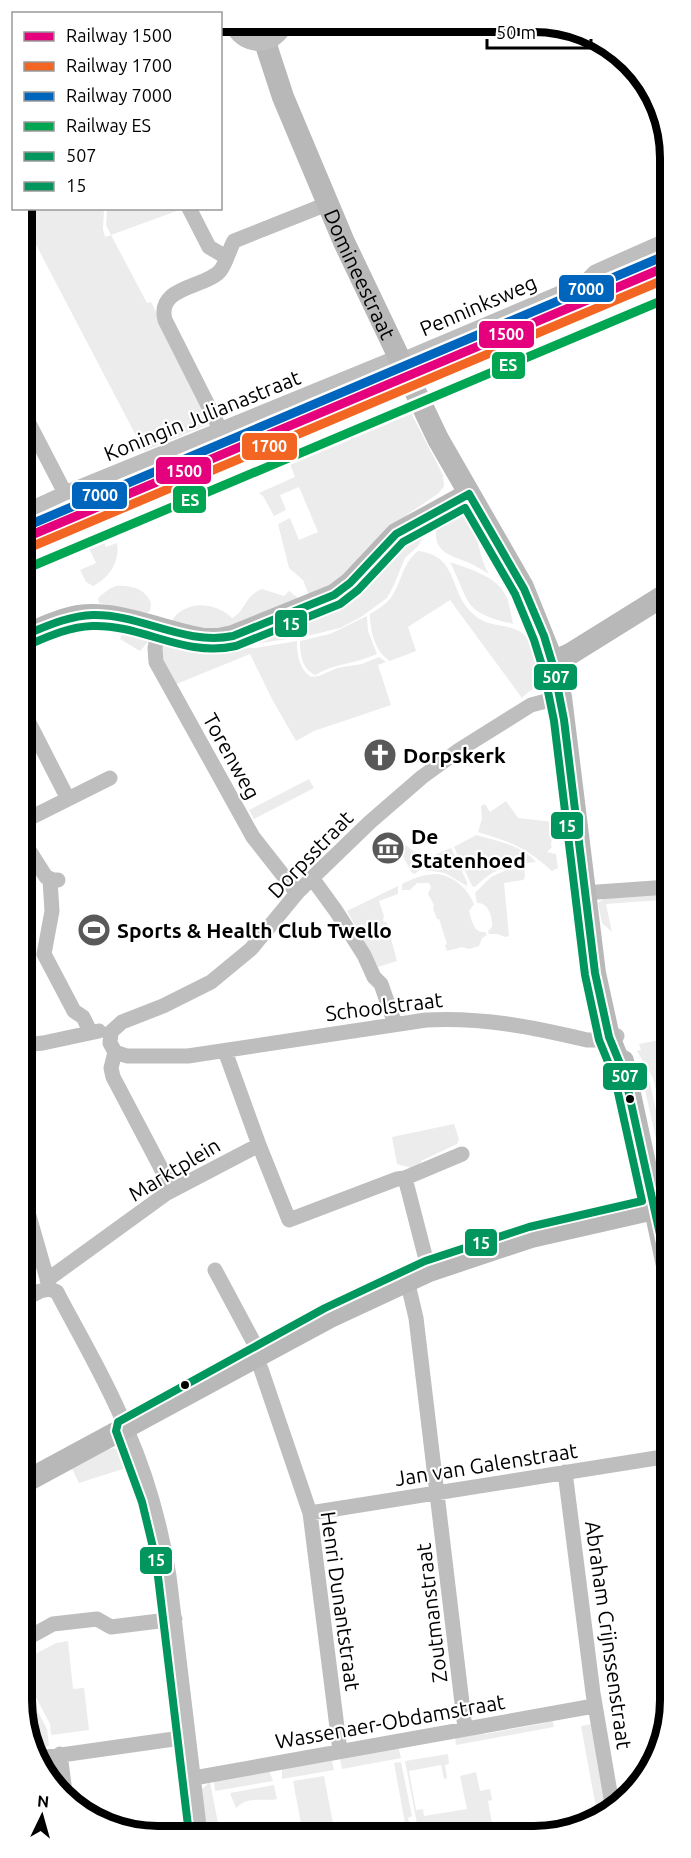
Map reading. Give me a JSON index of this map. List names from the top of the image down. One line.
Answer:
{"streets":{"street":["Domineestraat","Penninksweg","Koningin Julianastraat","Torenweg","Dorpsstraat","Schoolstraat","Marktplein","Jan van Galenstraat","Henri Dunantstraat","Zoutmanstraat","Abraham Crijnssenstraat","Wassenaer-Obdamstraat"]},"crossings":[["Domineestraat","Penninksweg"],["Domineestraat","Koningin Julianastraat"],["Domineestraat","Dorpsstraat"],["Domineestraat","Schoolstraat"],["Penninksweg","Koningin Julianastraat"],["Torenweg","Dorpsstraat"],["Jan van Galenstraat","Henri Dunantstraat"],["Jan van Galenstraat","Zoutmanstraat"],["Jan van Galenstraat","Abraham Crijnssenstraat"],["Henri Dunantstraat","Wassenaer-Obdamstraat"],["Zoutmanstraat","Wassenaer-Obdamstraat"],["Abraham Crijnssenstraat","Wassenaer-Obdamstraat"]],"places":{"church":["Dorpskerk"],"museum":["De Statenhoed"],"sports":["Sports & Health Club Twello"]},"lines":["rail line 7000","rail line 1500","rail line 1700","rail line ES","transit line 507","transit line 15"],"legend":["Railway 1500","Railway 1700","Railway 7000","Railway ES","507","15"],"scale_bar":"50 m","north":"top"}
